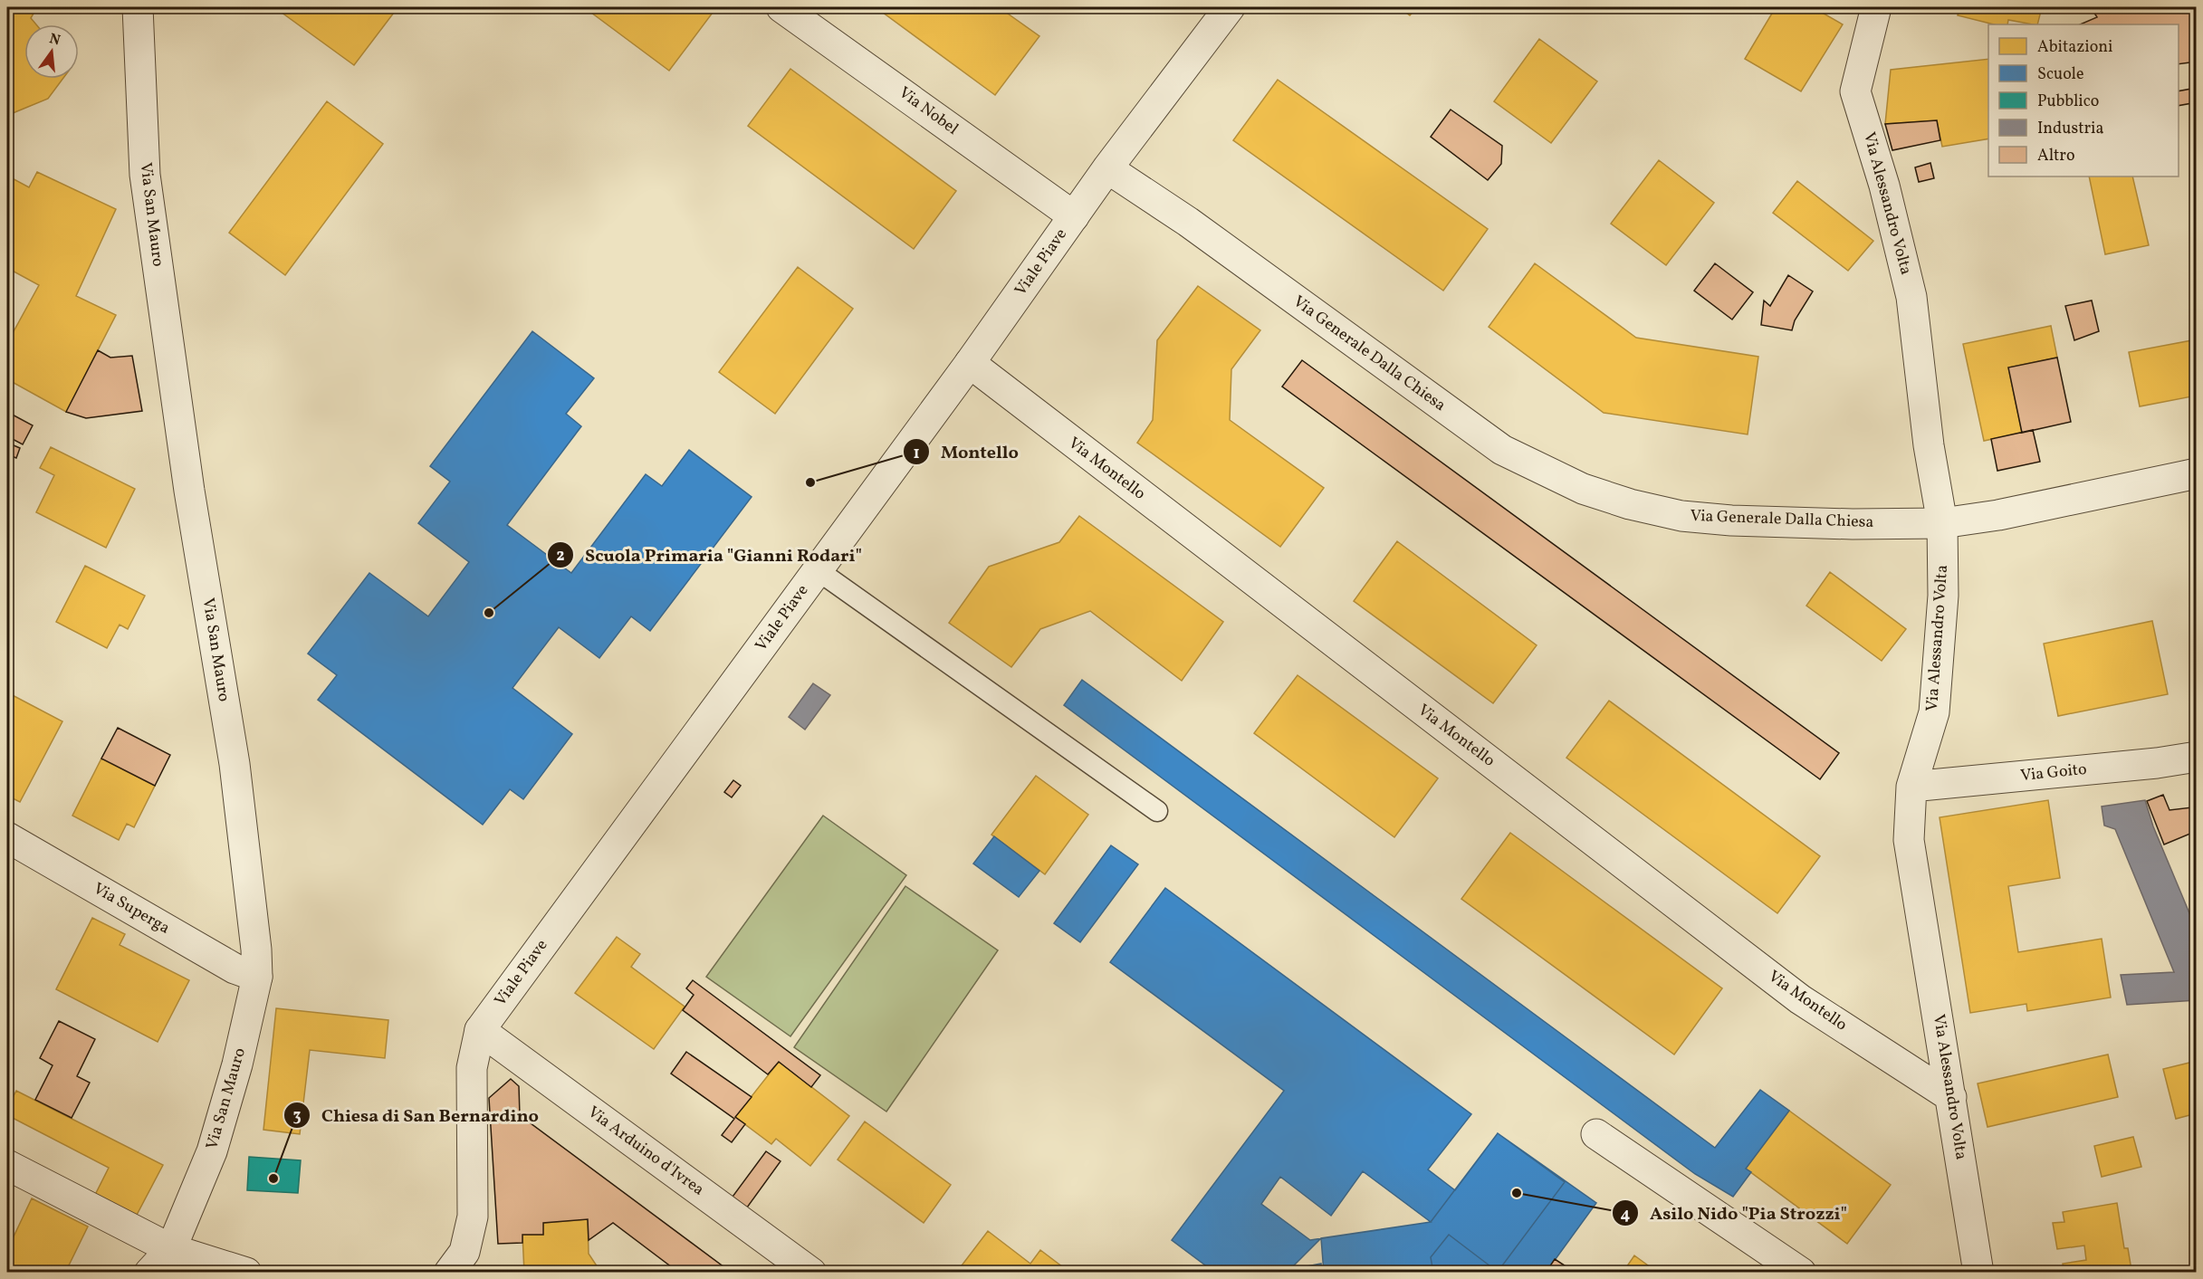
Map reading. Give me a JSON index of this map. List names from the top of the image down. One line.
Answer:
{"streets":{"street":["Via Nobel","Via Alessandro Volta","Via San Mauro","Viale Piave","Via Generale Dalla Chiesa","Via Montello","Via Goito","Via Superga","Via Arduino d'Ivrea"]},"crossings":[["Via Nobel","Viale Piave"],["Via Alessandro Volta","Via Generale Dalla Chiesa"],["Via Alessandro Volta","Via Montello"],["Via Alessandro Volta","Via Goito"],["Via San Mauro","Via Superga"],["Viale Piave","Via Generale Dalla Chiesa"],["Viale Piave","Via Montello"],["Viale Piave","Via Arduino d'Ivrea"]],"places":["Montello","Scuola Primaria \"Gianni Rodari\"","Chiesa di San Bernardino","Asilo Nido \"Pia Strozzi\""],"legend":["Abitazioni","Scuole","Pubblico","Industria","Altro"],"north":"top"}
